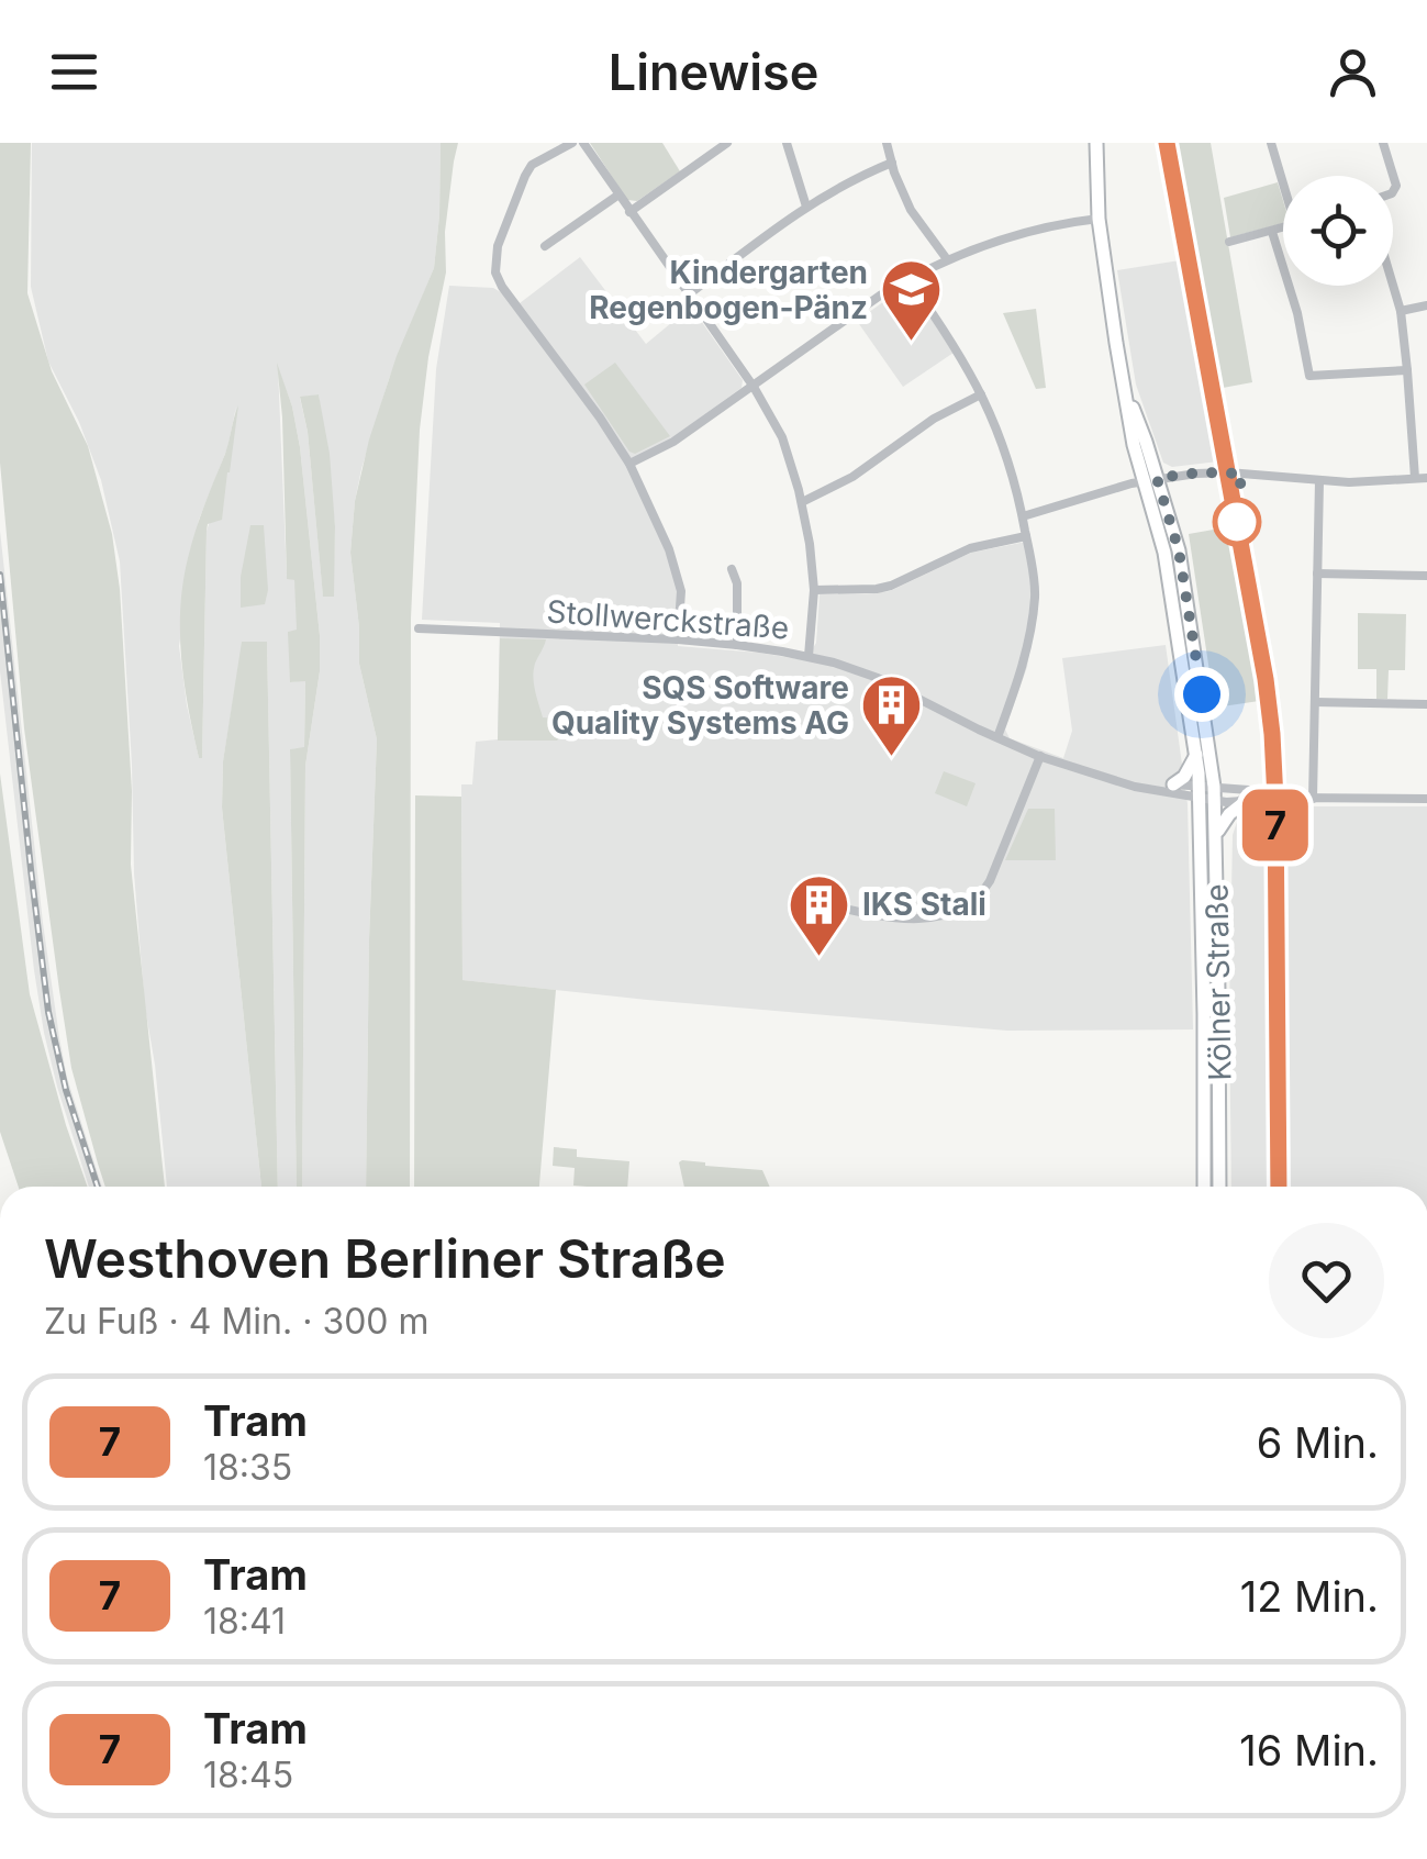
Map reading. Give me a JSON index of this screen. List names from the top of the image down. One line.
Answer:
{"streets":{"main road":["Kölner Straße"],"street":["Stollwerckstraße"]},"crossings":[["Stollwerckstraße","Kölner Straße"]],"places":{"school or university":["Kindergarten Regenbogen-Pänz"],"building":["SQS Software Quality Systems AG","IKS Stali"]},"lines":["tram line 7"],"page":{"header":"Linewise","on_map":"7","heading":["Westhoven Berliner Straße","Zu Fuß · 4 Min. · 300 m"],"list":[{"mark":"7","name":"Tram","note":"18:35","value":"6 Min."},{"mark":"7","name":"Tram","note":"18:41","value":"12 Min."},{"mark":"7","name":"Tram","note":"18:45","value":"16 Min."}]}}
